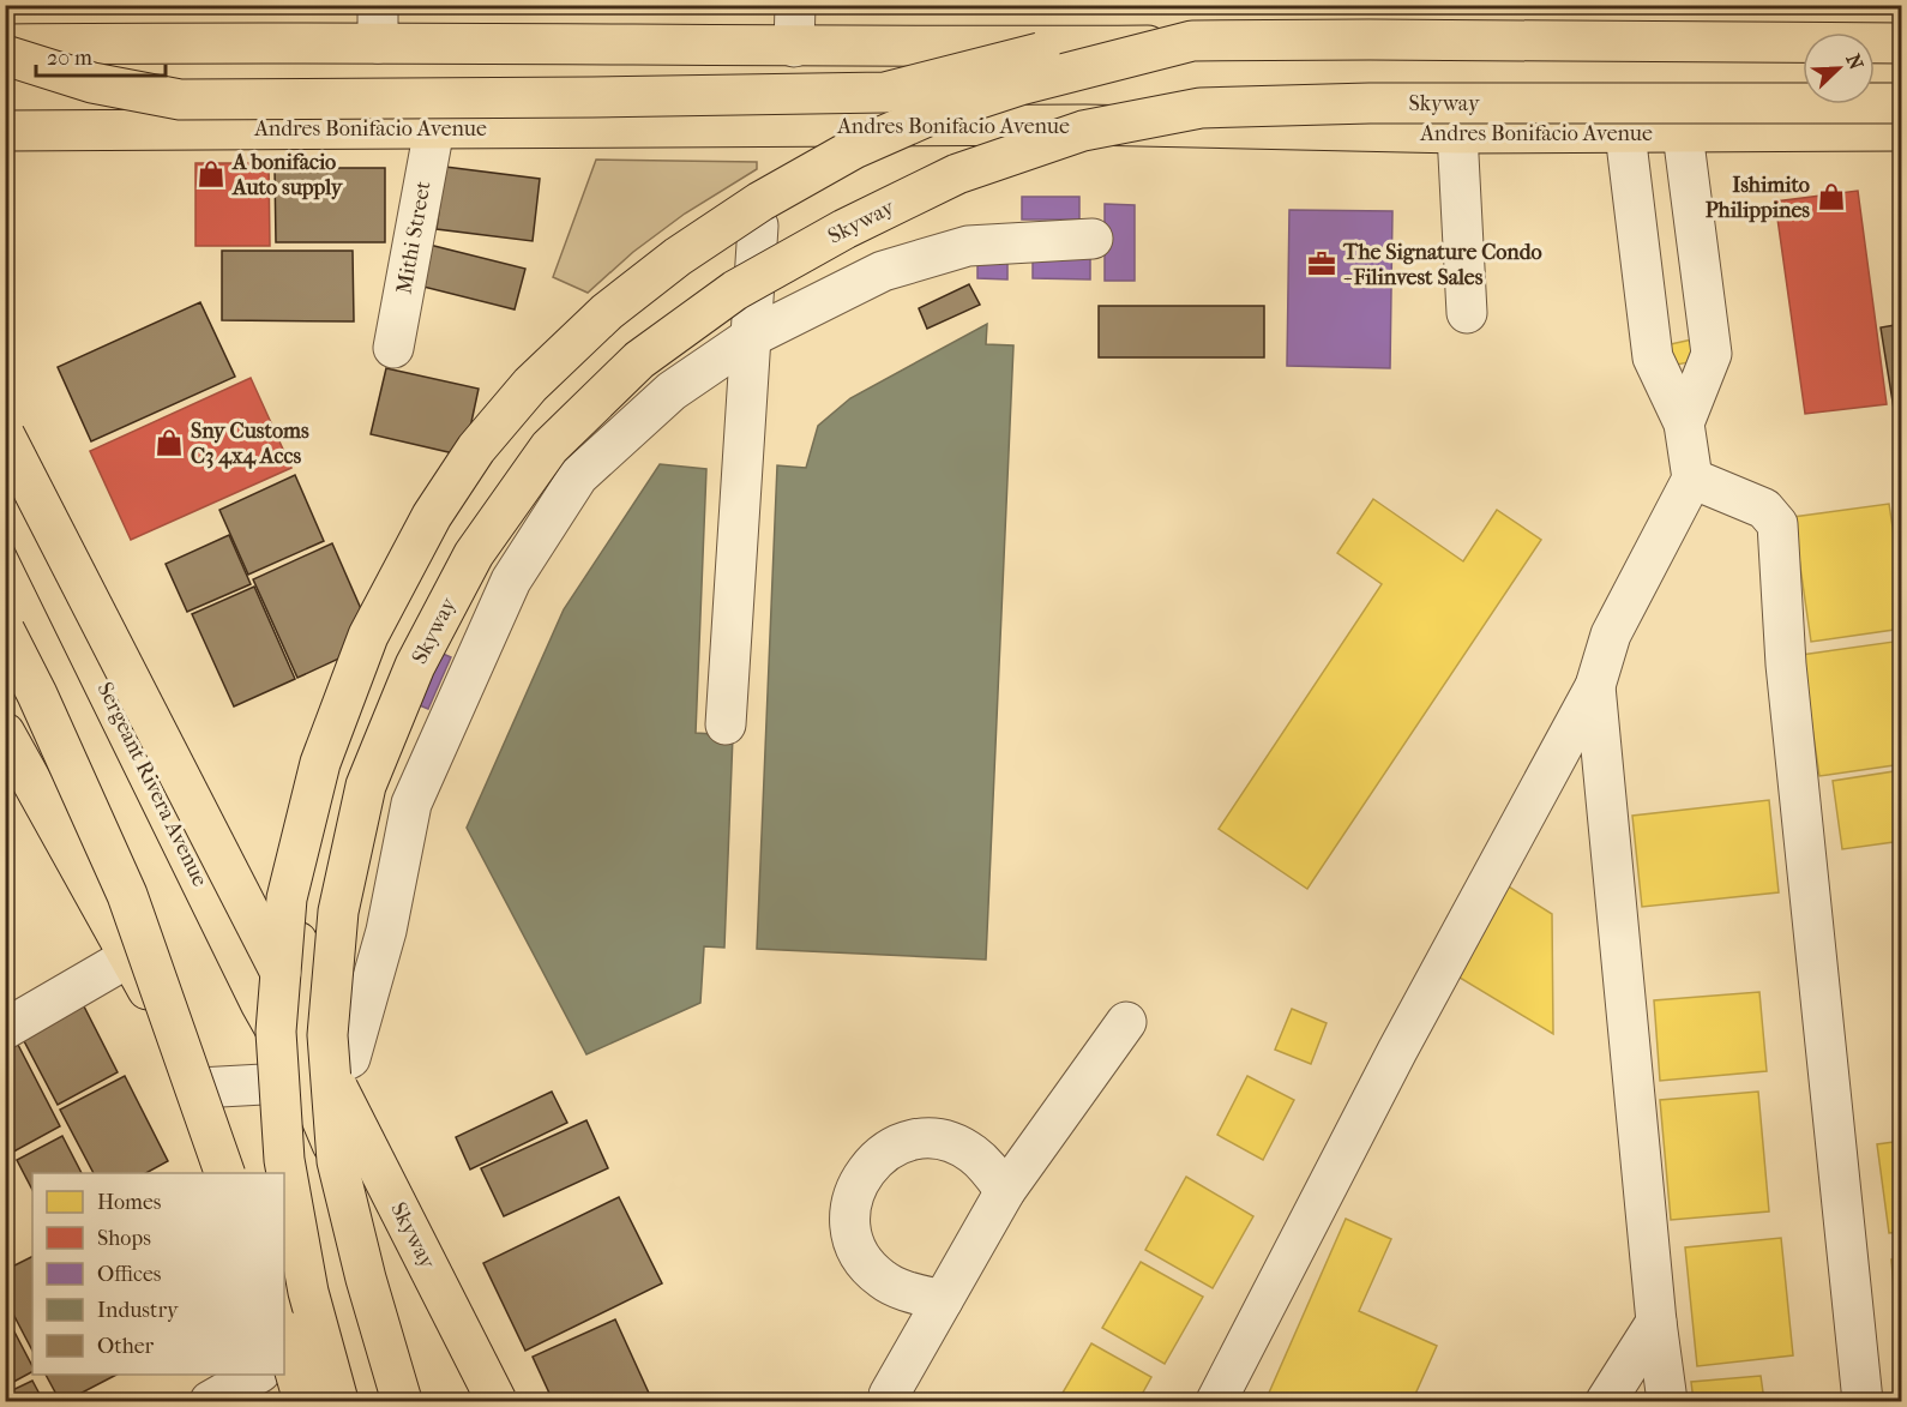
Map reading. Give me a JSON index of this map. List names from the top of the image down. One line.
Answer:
{"streets":{"main road":["Skyway","Andres Bonifacio Avenue","Sergeant Rivera Avenue"],"street":["Mithi Street"]},"crossings":[["Andres Bonifacio Avenue","Mithi Street"]],"places":{"shop":["A bonifacio Auto supply","Ishimito Philippines","Sny Customs C3 4x4 Accs"],"office":["The Signature Condo - Filinvest Sales"]},"legend":["Homes","Shops","Offices","Industry","Other"],"scale_bar":"20 m","north":"top right"}
